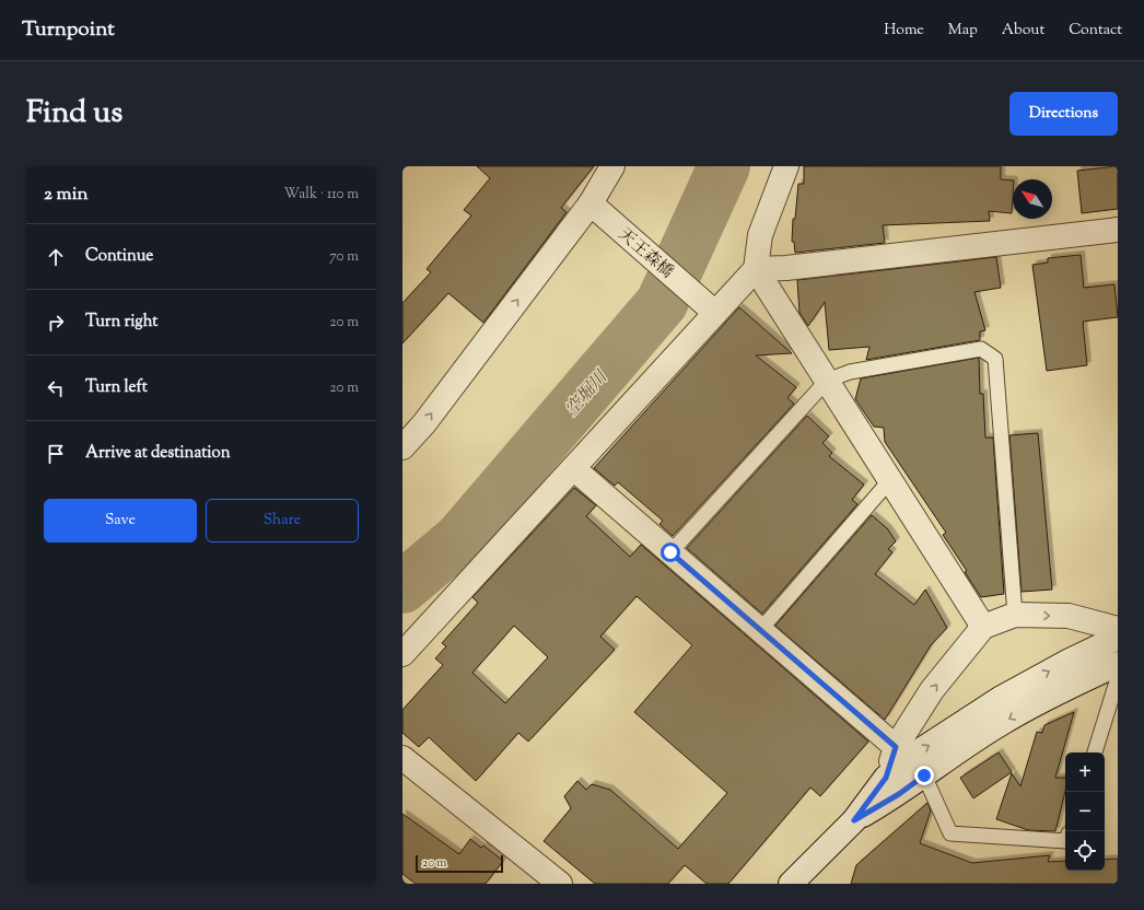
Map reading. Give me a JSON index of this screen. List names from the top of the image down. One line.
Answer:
{"streets":{"street":["天王森橋"]},"water":["空堀川"],"scale_bar":"20 m","north":"top left","page":{"header":"Turnpoint","nav":["Home","Map","About","Contact"],"title":"Find us","buttons":["Directions",["Save","Share"]],"heading":["2 min","Walk · 110 m"],"list":[["Continue","70 m"],["Turn right","20 m"],["Turn left","20 m"],"Arrive at destination"],"map_buttons":["+","−"],"scale":"20 m"}}
